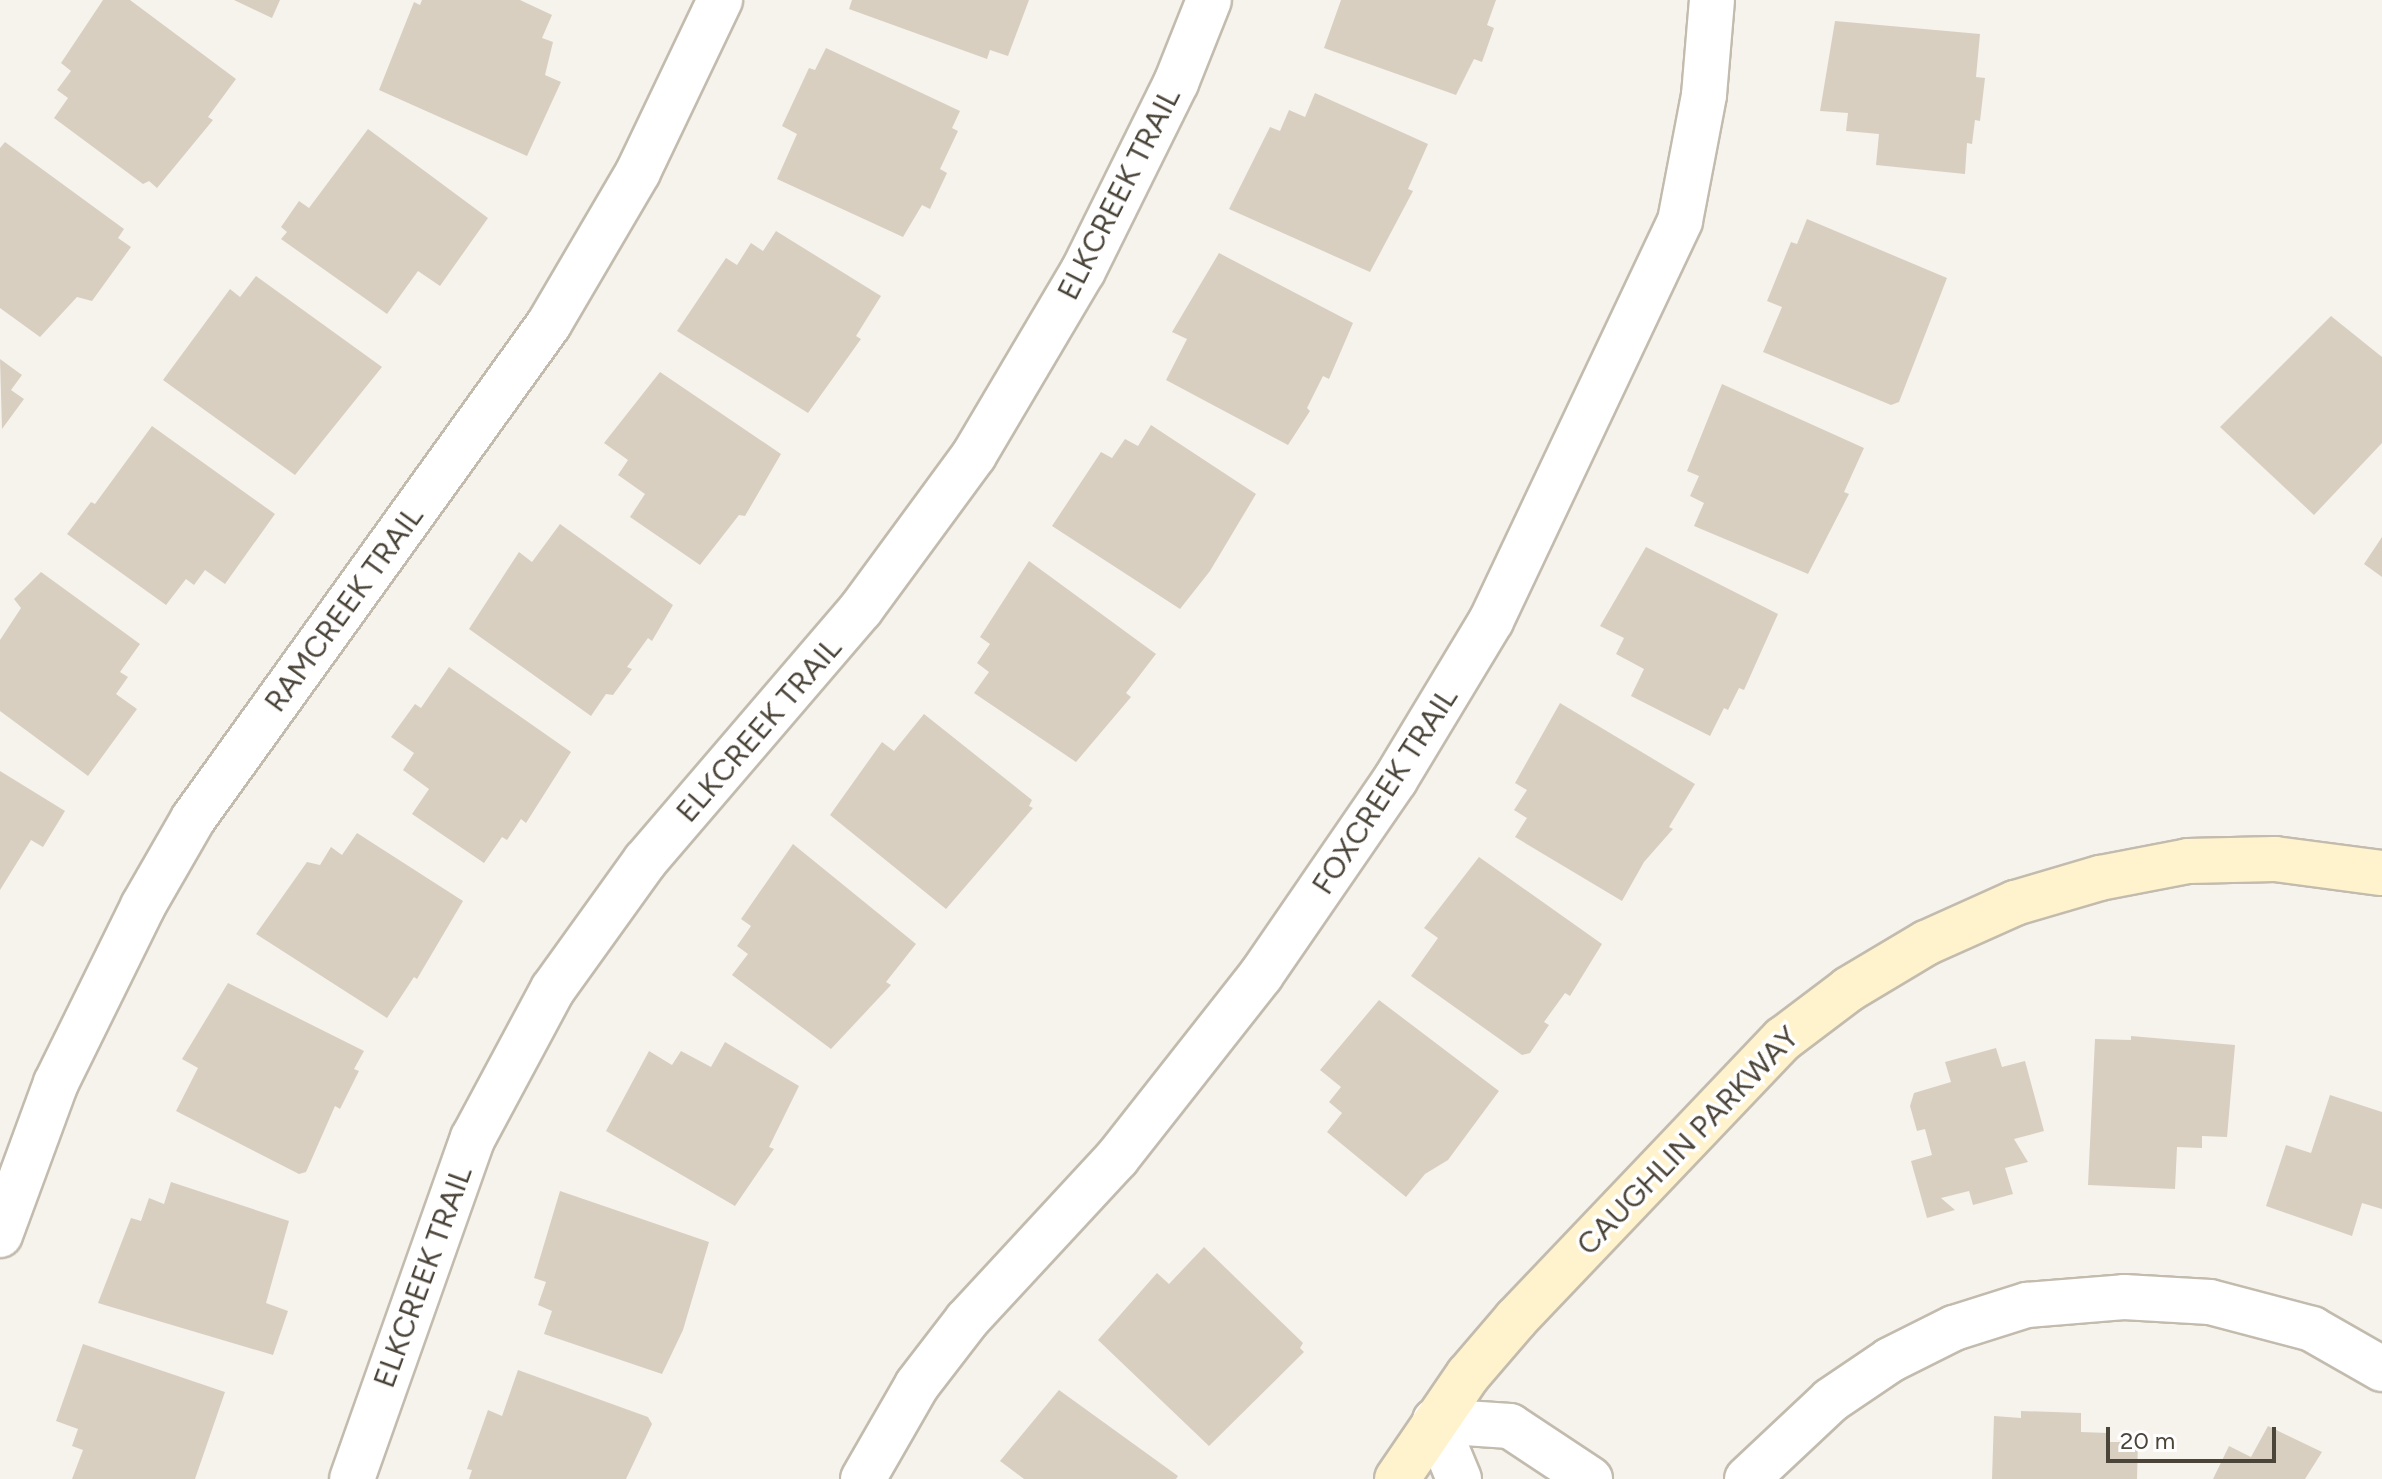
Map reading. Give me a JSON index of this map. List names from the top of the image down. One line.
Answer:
{"streets":{"street":["ELKCREEK TRAIL","RAMCREEK TRAIL","FOXCREEK TRAIL","CAUGHLIN PARKWAY"]},"scale_bar":"20 m"}
